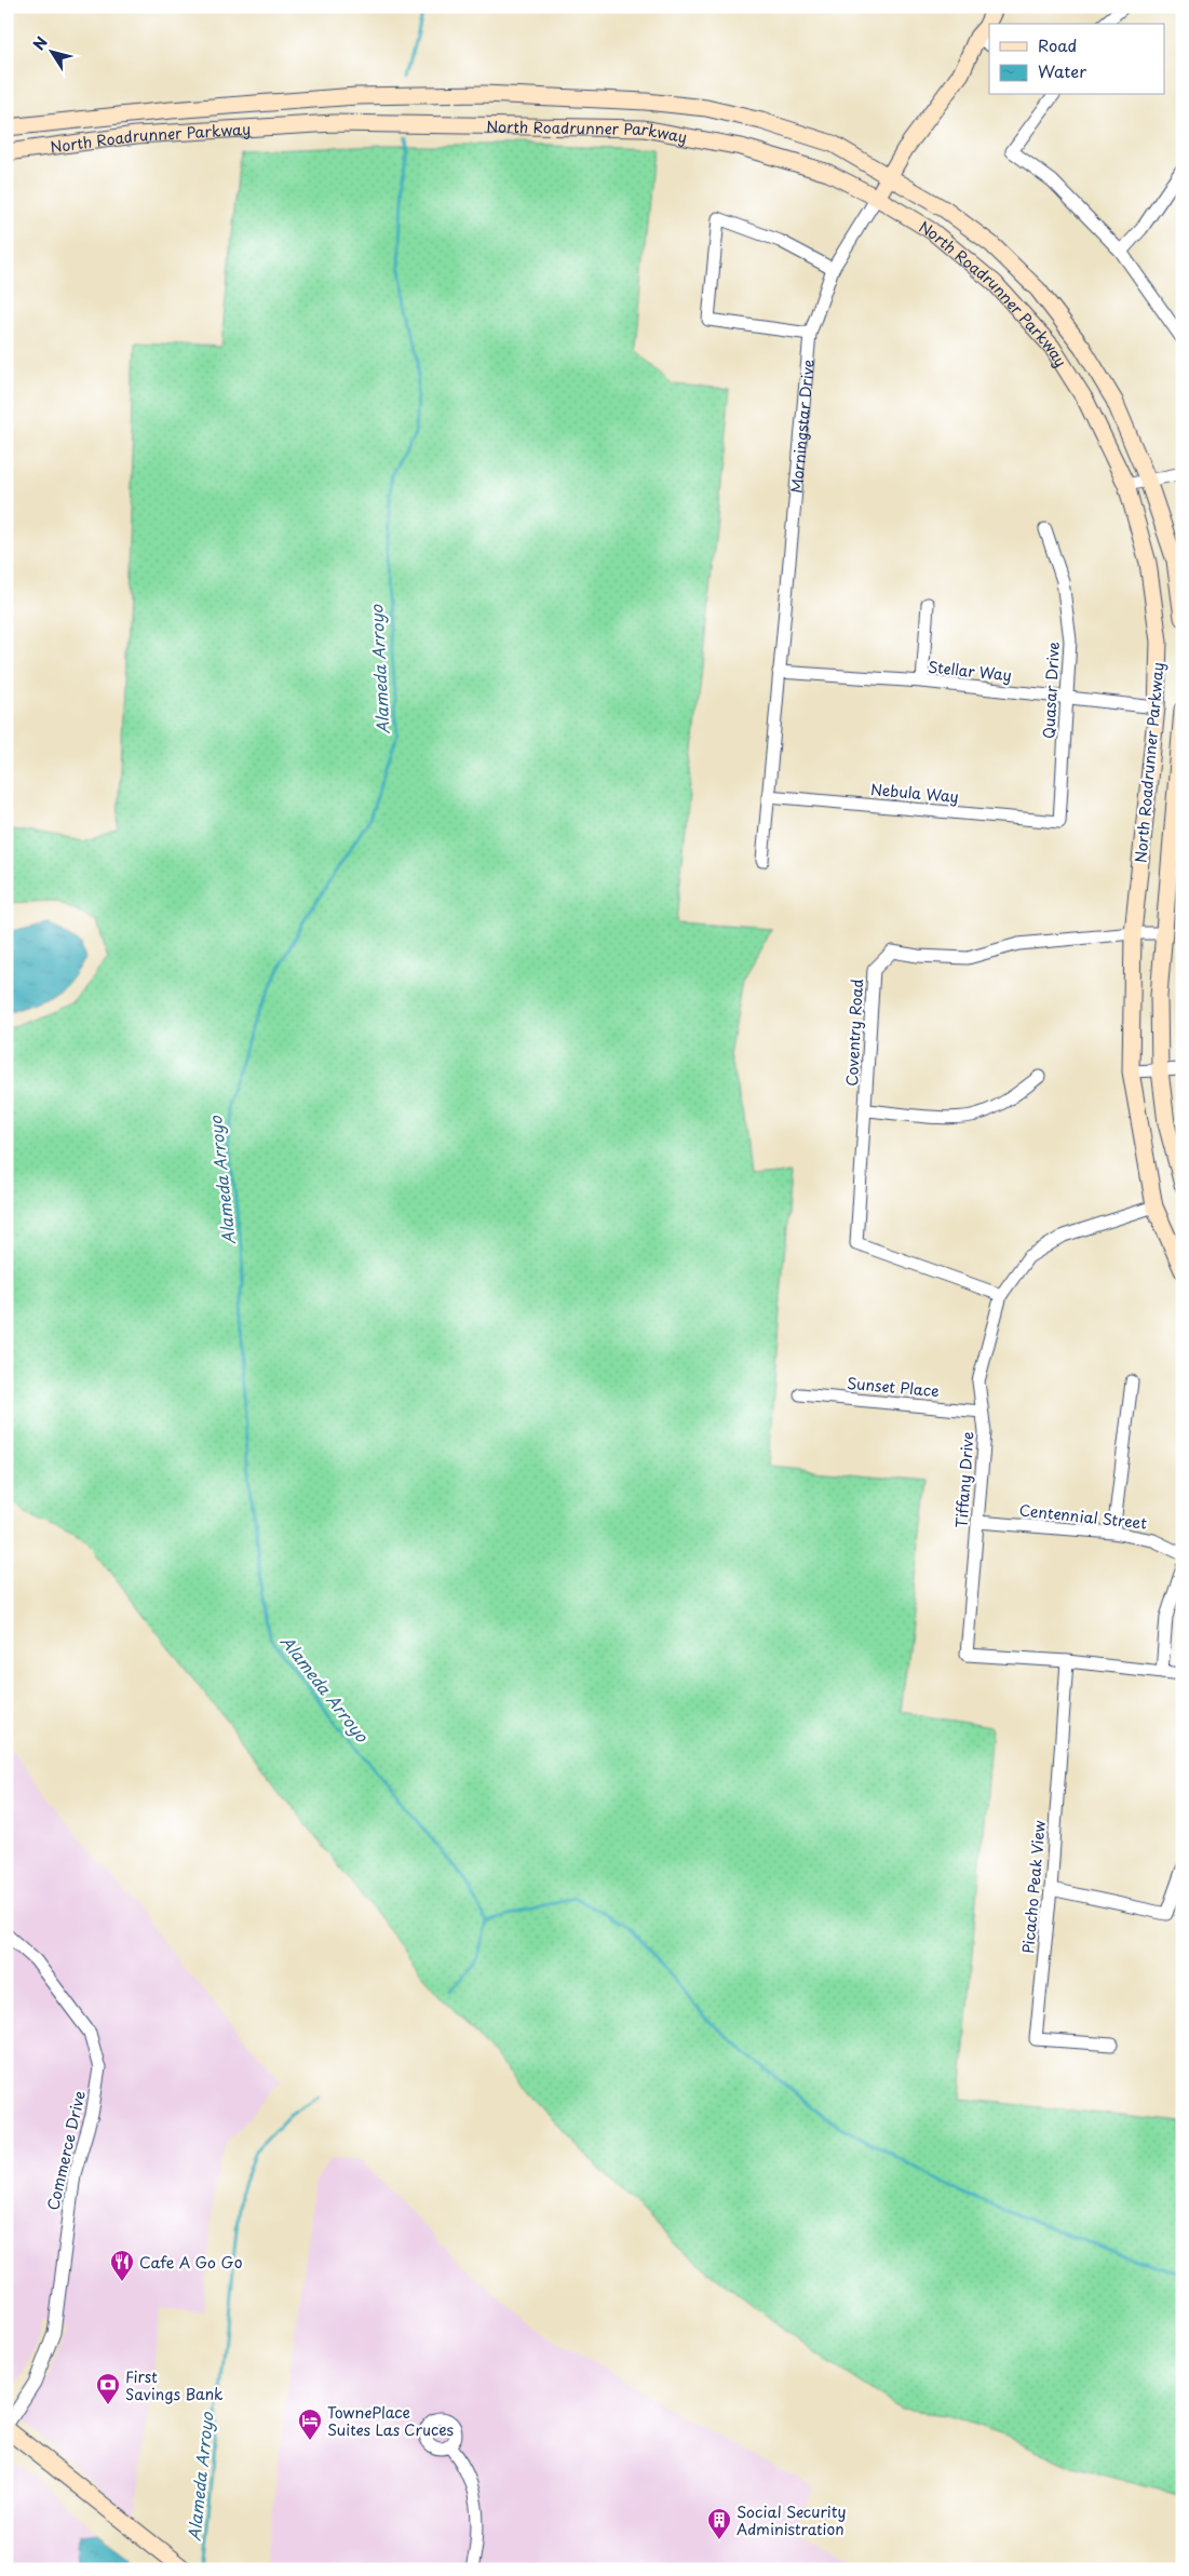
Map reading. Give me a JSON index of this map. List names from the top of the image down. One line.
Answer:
{"streets":{"main road":["North Roadrunner Parkway","Morningstar Drive"],"street":["Stellar Way","Quasar Drive","Nebula Way","Coventry Road","Sunset Place","Tiffany Drive","Centennial Street","Picacho Peak View","Commerce Drive"]},"crossings":[["North Roadrunner Parkway","Morningstar Drive"],["North Roadrunner Parkway","Stellar Way"],["North Roadrunner Parkway","Coventry Road"],["North Roadrunner Parkway","Tiffany Drive"],["Morningstar Drive","Stellar Way"],["Morningstar Drive","Nebula Way"],["Stellar Way","Quasar Drive"],["Quasar Drive","Nebula Way"],["Coventry Road","Tiffany Drive"],["Sunset Place","Tiffany Drive"],["Tiffany Drive","Centennial Street"],["Tiffany Drive","Picacho Peak View"]],"water":["Alameda Arroyo"],"places":{"restaurant":["Cafe A Go Go"],"bank":["First Savings Bank"],"hotel":["TownePlace Suites Las Cruces"],"building":["Social Security Administration"]},"legend":["Road","Water"],"north":"top left"}
